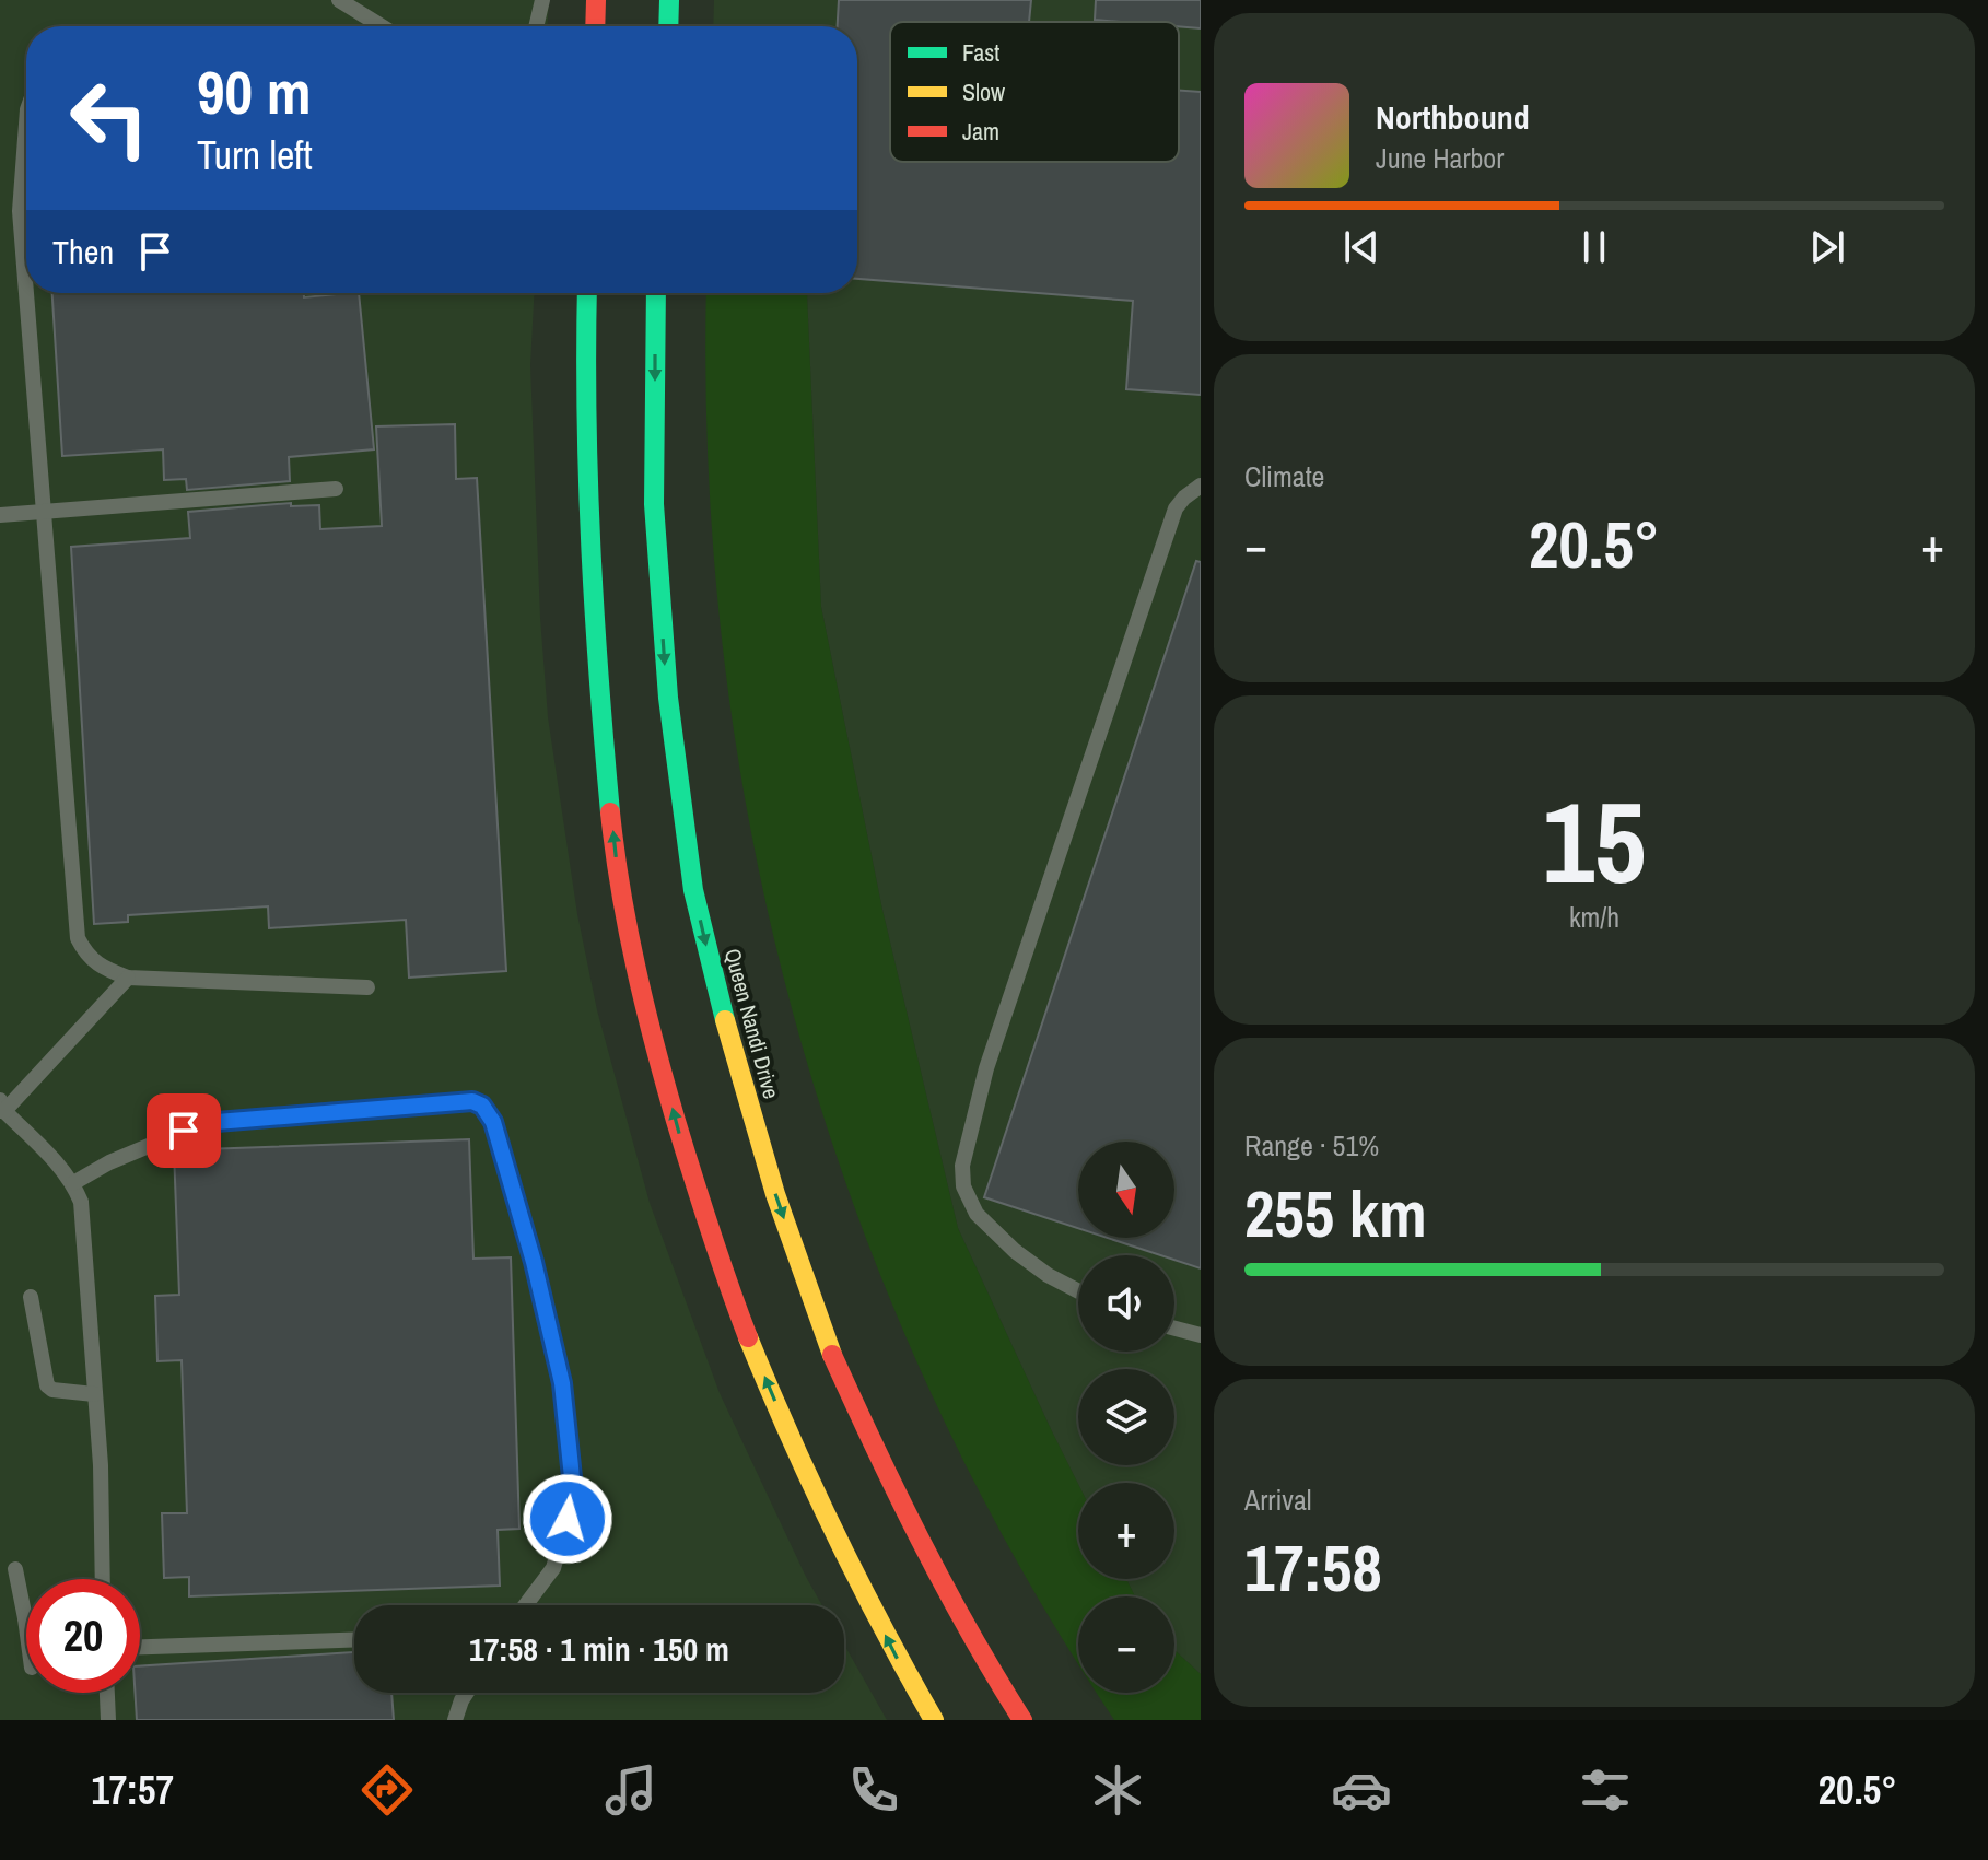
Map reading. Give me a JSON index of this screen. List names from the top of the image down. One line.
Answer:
{"streets":{"main road":["Queen Nandi Drive"]},"legend":["Fast","Slow","Jam"],"north":"bottom","page":{"turn":["90 m","Turn left"],"song":["Northbound","June Harbor"],"then":"Then","tile":["Climate",["15","km/h"],["Range · 51%","255 km"],["Arrival","17:58"]],"heat":["−","20.5°","+"],"map_buttons":["+","−"],"limit":"20","trip":"17:58 · 1 min · 150 m","tabs":["17:57","20.5°"]}}
